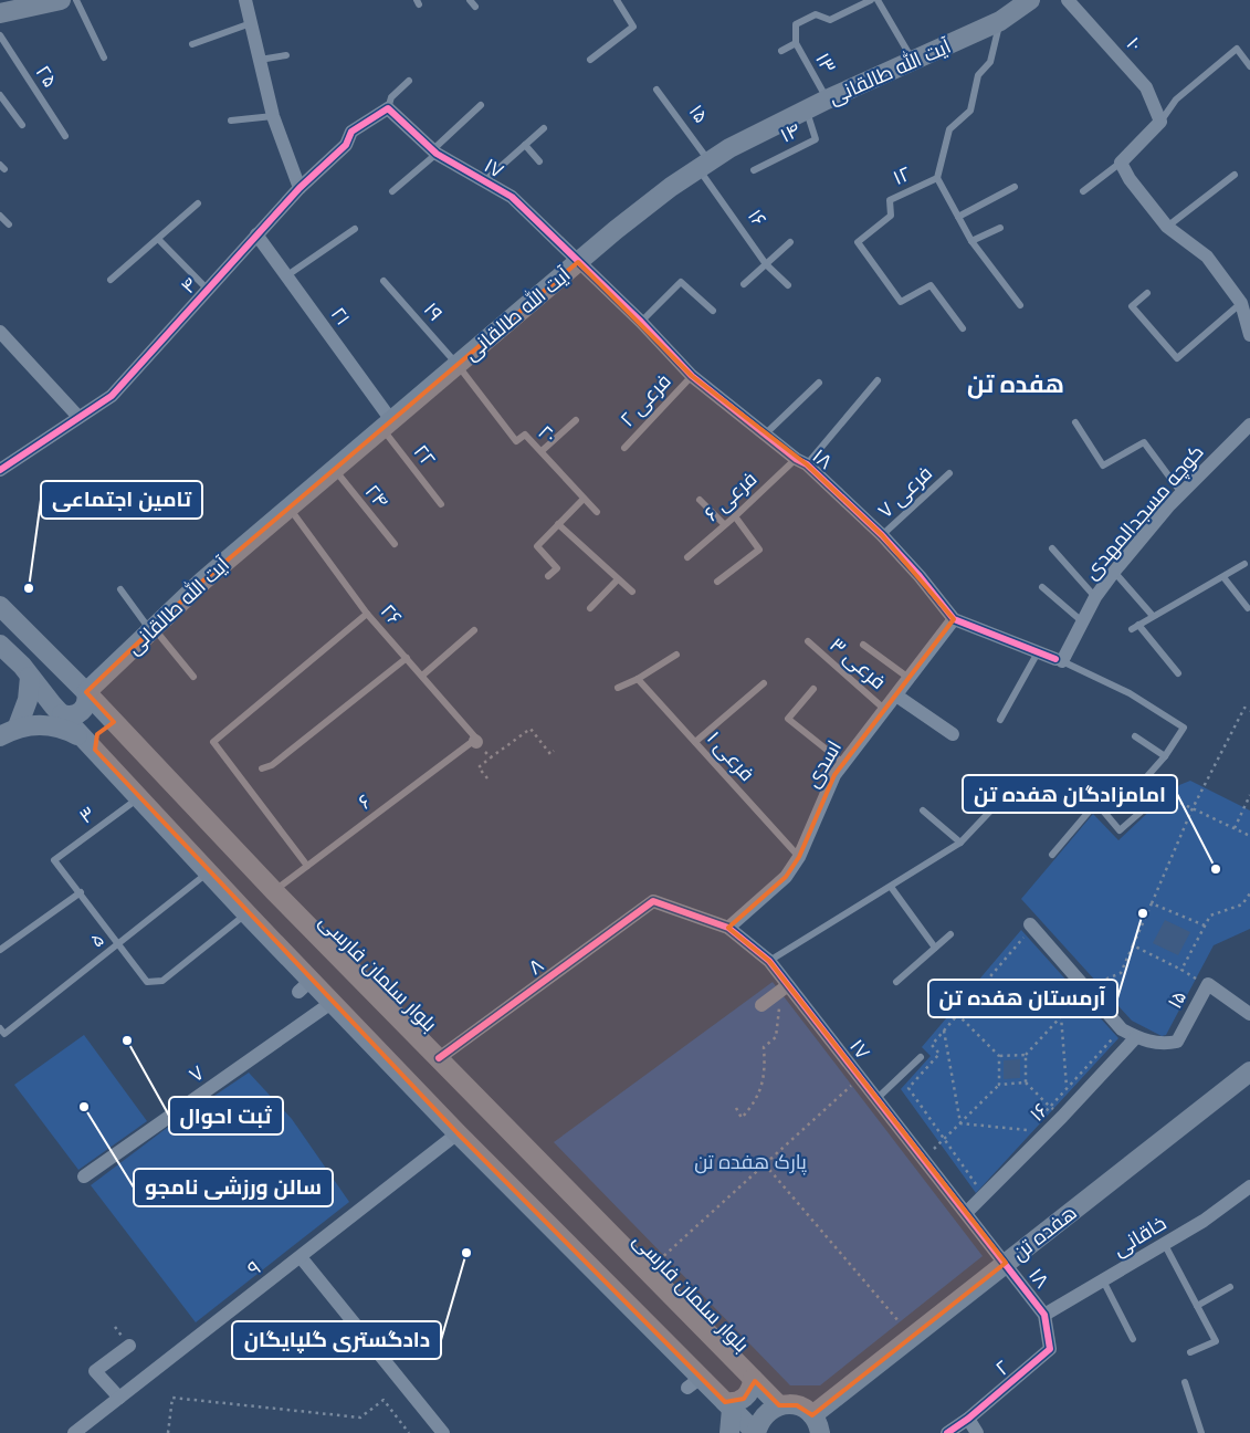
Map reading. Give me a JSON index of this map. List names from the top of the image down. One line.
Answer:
{"streets":{"main road":["آیت الله طالقانی","بلوار سلمان فارسی","هفده تن"],"street":["۱۰","۱۵","۱۷","۱۶","۴","۲۱","۱۸","کوچه مسجدالمهدی","اسدی","۸","۷","خاقانی","۹","۲"],"lane":["۱۳","۲۵","۱۴","۱۲","۱۹","فرعی ۲","۲۰","۲۲","فرعی ۷","۲۴","فرعی ۶","۲۶","فرعی ۳","فرعی ۱","۶","۳","۵"]},"crossings":[["۱۳","آیت الله طالقانی"],["آیت الله طالقانی","۱۵"],["آیت الله طالقانی","۱۴"],["آیت الله طالقانی","۱۷"],["آیت الله طالقانی","۱۲"],["آیت الله طالقانی","۱۶"],["آیت الله طالقانی","۱۹"],["آیت الله طالقانی","۲۱"],["آیت الله طالقانی","۲۰"],["آیت الله طالقانی","۲۲"],["آیت الله طالقانی","۱۸"],["آیت الله طالقانی","۲۴"],["آیت الله طالقانی","۲۶"],["آیت الله طالقانی","بلوار سلمان فارسی"],["۱۵","۱۶"],["۱۷","۱۶"],["۱۷","۴"],["۱۷","۱۸"],["۱۷","اسدی"],["۱۷","۸"],["۱۷","هفده تن"],["۴","۲۱"],["۱۹","۲۰"],["۲۱","۲۲"],["فرعی ۲","۱۸"],["۱۸","فرعی ۷"],["۱۸","فرعی ۶"],["۱۸","کوچه مسجدالمهدی"],["۱۸","اسدی"],["۱۸","هفده تن"],["۱۸","خاقانی"],["۱۸","۲"],["۲۶","۶"],["فرعی ۳","اسدی"],["فرعی ۱","اسدی"],["۶","بلوار سلمان فارسی"],["۸","بلوار سلمان فارسی"],["خاقانی","۲"]],"districts":["هفده تن"],"parks":["پارک هفده تن"],"places":["تامین اجتماعی","امامزادگان هفده تن","آرمستان هفده تن","ثبت احوال","سالن ورزشی نامجو","دادگستری گلپایگان"]}
